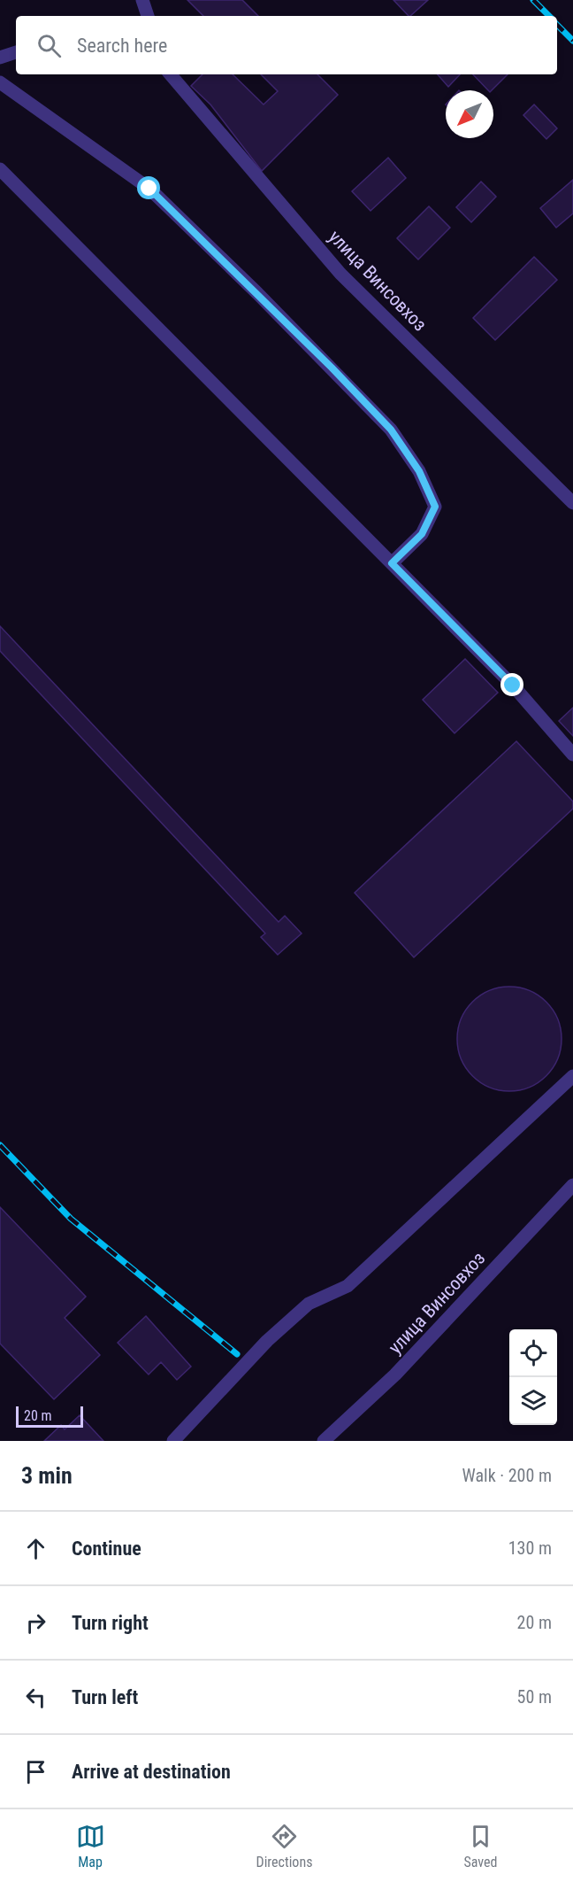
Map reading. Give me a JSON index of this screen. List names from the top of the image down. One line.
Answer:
{"streets":{"street":["улица Винсовхоз"]},"scale_bar":"20 m","north":"bottom left","page":{"search":"Search here","scale":"20 m","heading":["3 min","Walk · 200 m"],"list":[["Continue","130 m"],["Turn right","20 m"],["Turn left","50 m"],"Arrive at destination"],"nav":["Map","Directions","Saved"]}}
